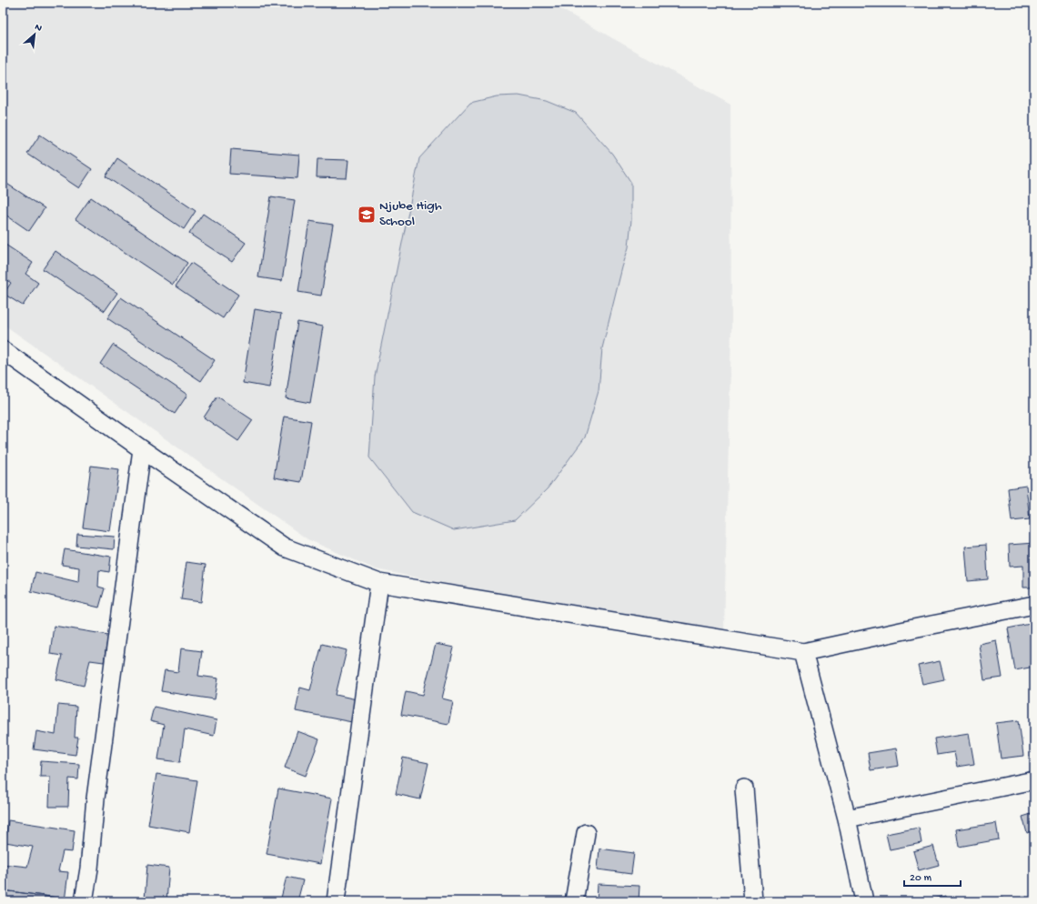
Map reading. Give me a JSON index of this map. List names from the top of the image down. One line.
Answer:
{"places":{"school or university":["Njube High School"]},"scale_bar":"20 m","north":"top right"}
